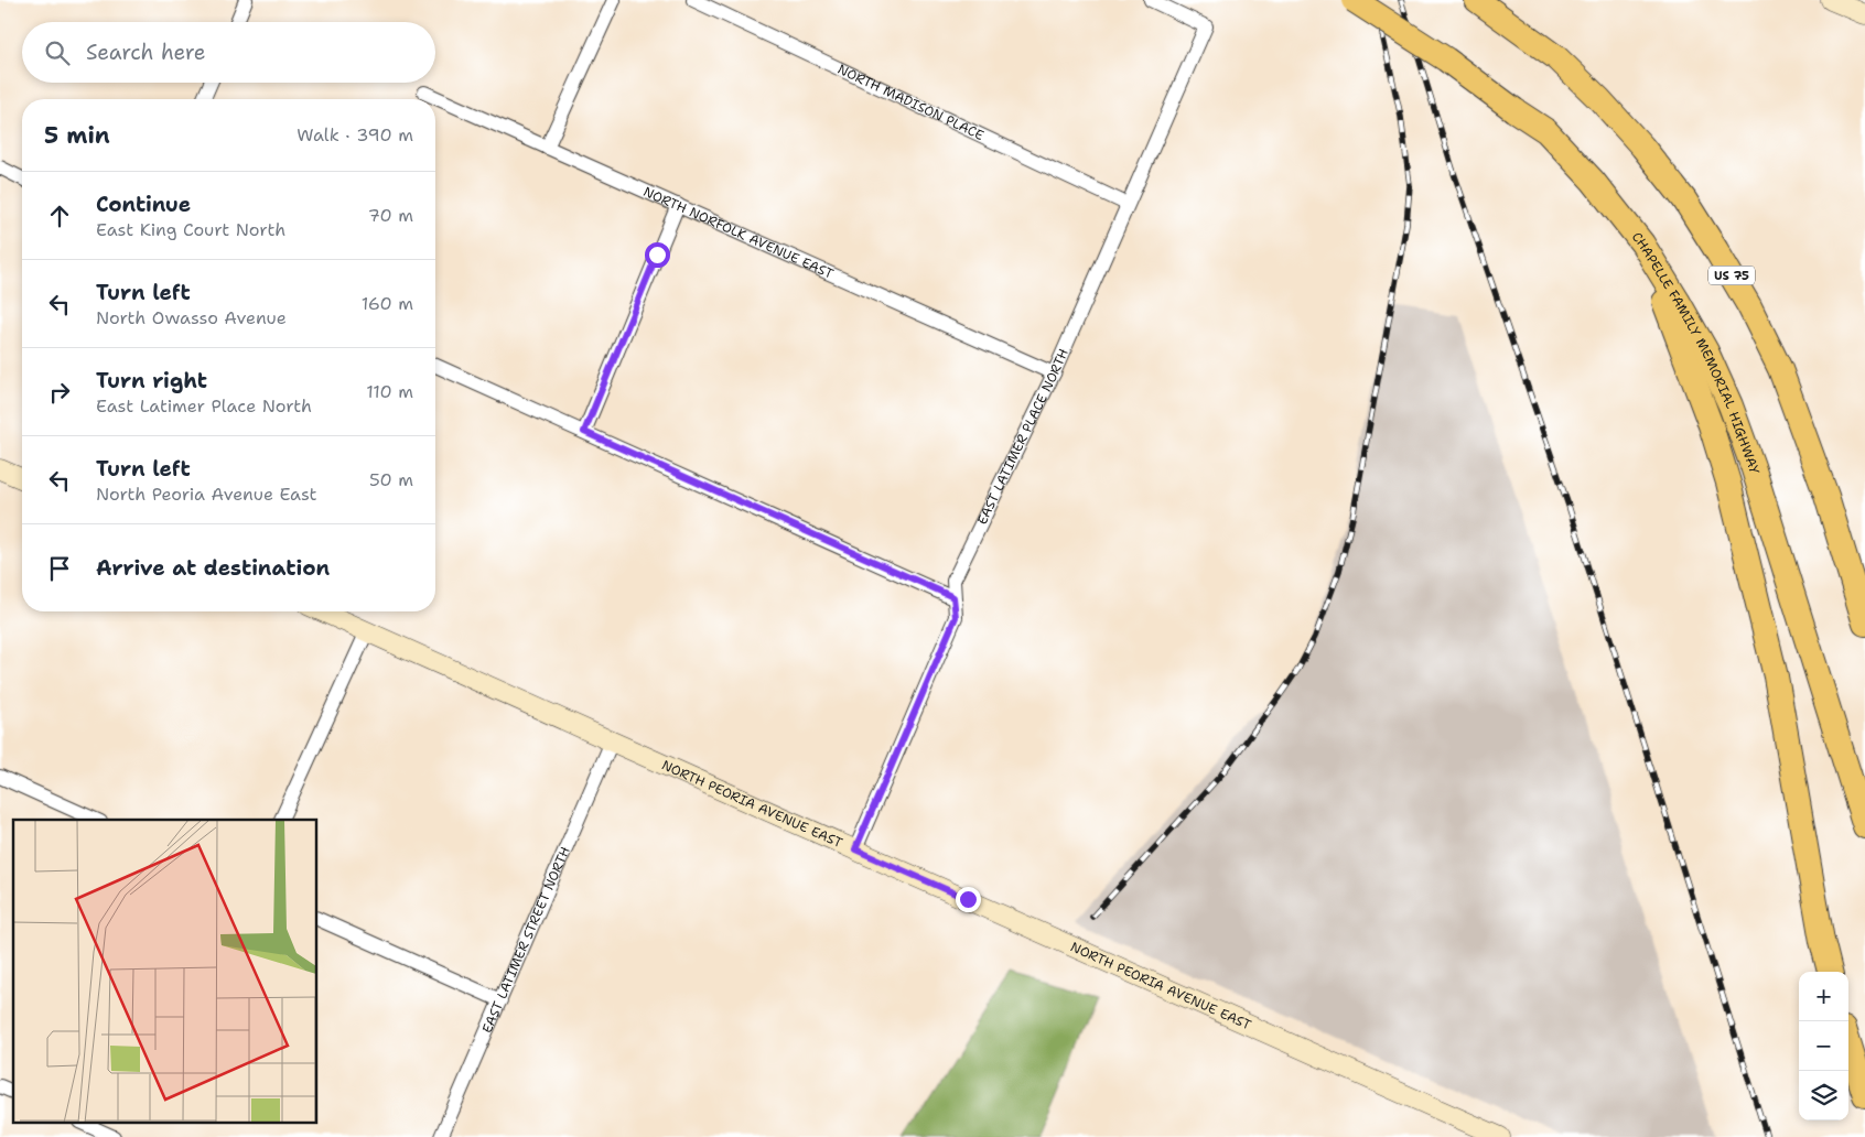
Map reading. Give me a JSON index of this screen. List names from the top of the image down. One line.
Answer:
{"streets":{"highway":["US 75","CHAPELLE FAMILY MEMORIAL HIGHWAY"],"main road":["NORTH PEORIA AVENUE EAST"],"street":["NORTH MADISON PLACE","NORTH NORFOLK AVENUE EAST","EAST LATIMER PLACE NORTH","EAST LATIMER STREET NORTH"]},"crossings":[["NORTH MADISON PLACE","EAST LATIMER PLACE NORTH"],["NORTH NORFOLK AVENUE EAST","EAST LATIMER PLACE NORTH"],["EAST LATIMER PLACE NORTH","NORTH PEORIA AVENUE EAST"],["NORTH PEORIA AVENUE EAST","EAST LATIMER STREET NORTH"]],"page":{"search":"Search here","heading":["5 min","Walk · 390 m"],"list":[["Continue","East King Court North","70 m"],["Turn left","North Owasso Avenue","160 m"],["Turn right","East Latimer Place North","110 m"],["Turn left","North Peoria Avenue East","50 m"],"Arrive at destination"],"map_buttons":["+","−"]}}
